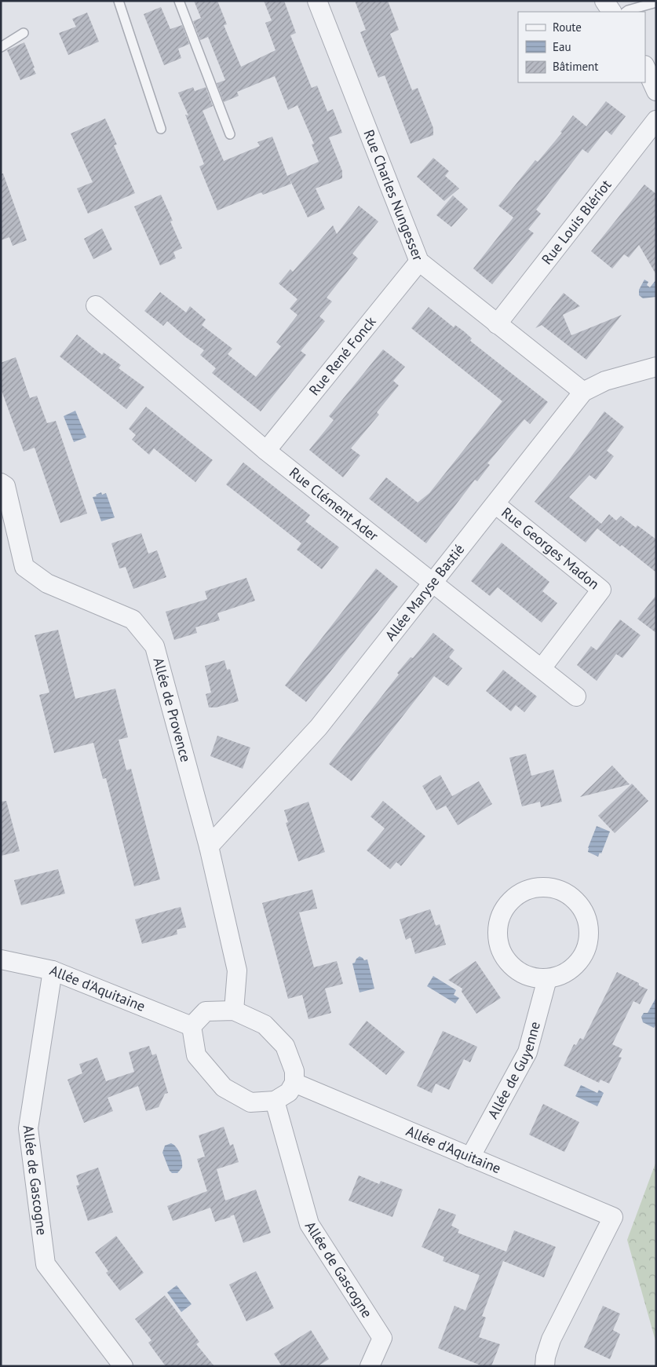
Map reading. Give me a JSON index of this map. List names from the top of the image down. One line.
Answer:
{"streets":{"street":["Rue Charles Nungesser","Rue Louis Blériot","Rue René Fonck","Rue Clément Ader","Rue Georges Madon","Allée Maryse Bastié","Allée de Provence","Allée d'Aquitaine","Allée de Guyenne","Allée de Gascogne"]},"crossings":[["Rue Charles Nungesser","Rue Louis Blériot"],["Rue Charles Nungesser","Rue René Fonck"],["Rue Charles Nungesser","Allée Maryse Bastié"],["Rue René Fonck","Rue Clément Ader"],["Rue Clément Ader","Rue Georges Madon"],["Rue Clément Ader","Allée Maryse Bastié"],["Rue Georges Madon","Allée Maryse Bastié"],["Allée Maryse Bastié","Allée de Provence"],["Allée de Provence","Allée d'Aquitaine"],["Allée de Provence","Allée de Gascogne"],["Allée d'Aquitaine","Allée de Guyenne"],["Allée d'Aquitaine","Allée de Gascogne"]],"legend":["Route","Eau","Bâtiment"]}
